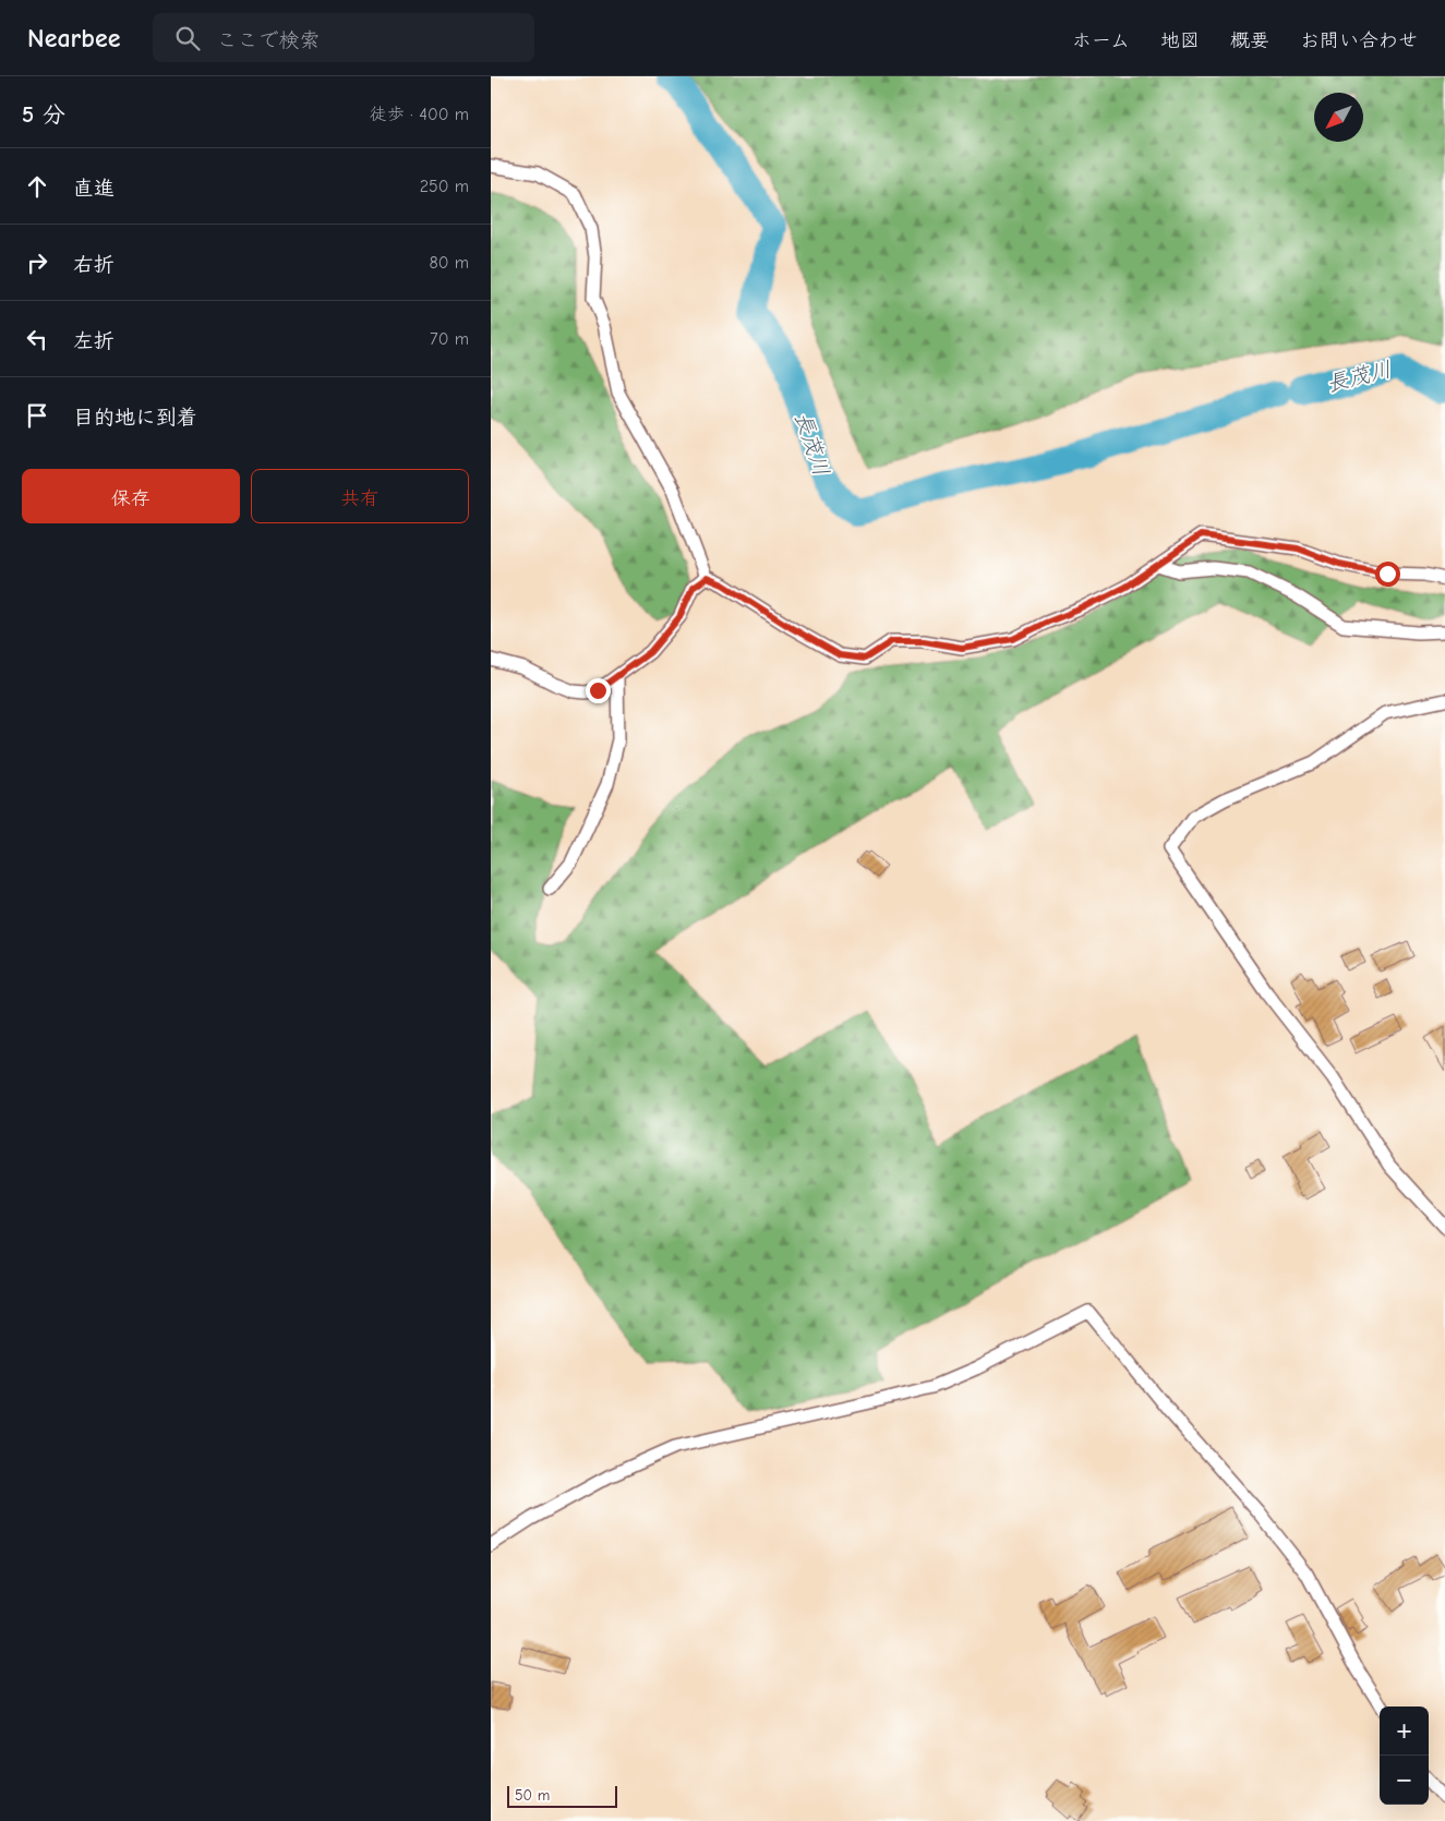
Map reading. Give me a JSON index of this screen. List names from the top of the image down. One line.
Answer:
{"water":["長茂川"],"scale_bar":"50 m","north":"bottom left","page":{"header":"Nearbee","search":"ここで検索","nav":["ホーム","地図","概要","お問い合わせ"],"heading":["5 分","徒歩 · 400 m"],"list":[["直進","250 m"],["右折","80 m"],["左折","70 m"],"目的地に到着"],"buttons":["保存","共有"],"map_buttons":["+","−"],"scale":"50 m"}}
